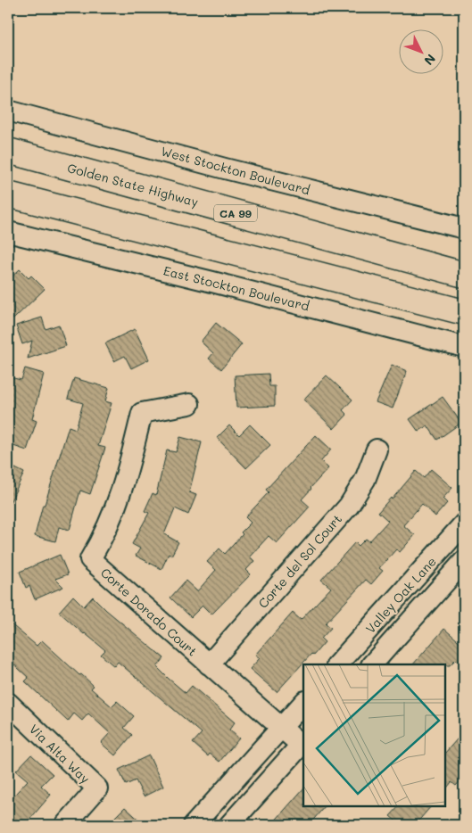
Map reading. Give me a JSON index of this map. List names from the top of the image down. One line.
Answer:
{"streets":{"highway":["Golden State Highway","CA 99"],"street":["West Stockton Boulevard","East Stockton Boulevard","Corte del Sol Court","Valley Oak Lane","Corte Dorado Court","Via Alta Way"]},"crossings":[["Corte del Sol Court","Corte Dorado Court"]],"north":"bottom right"}
